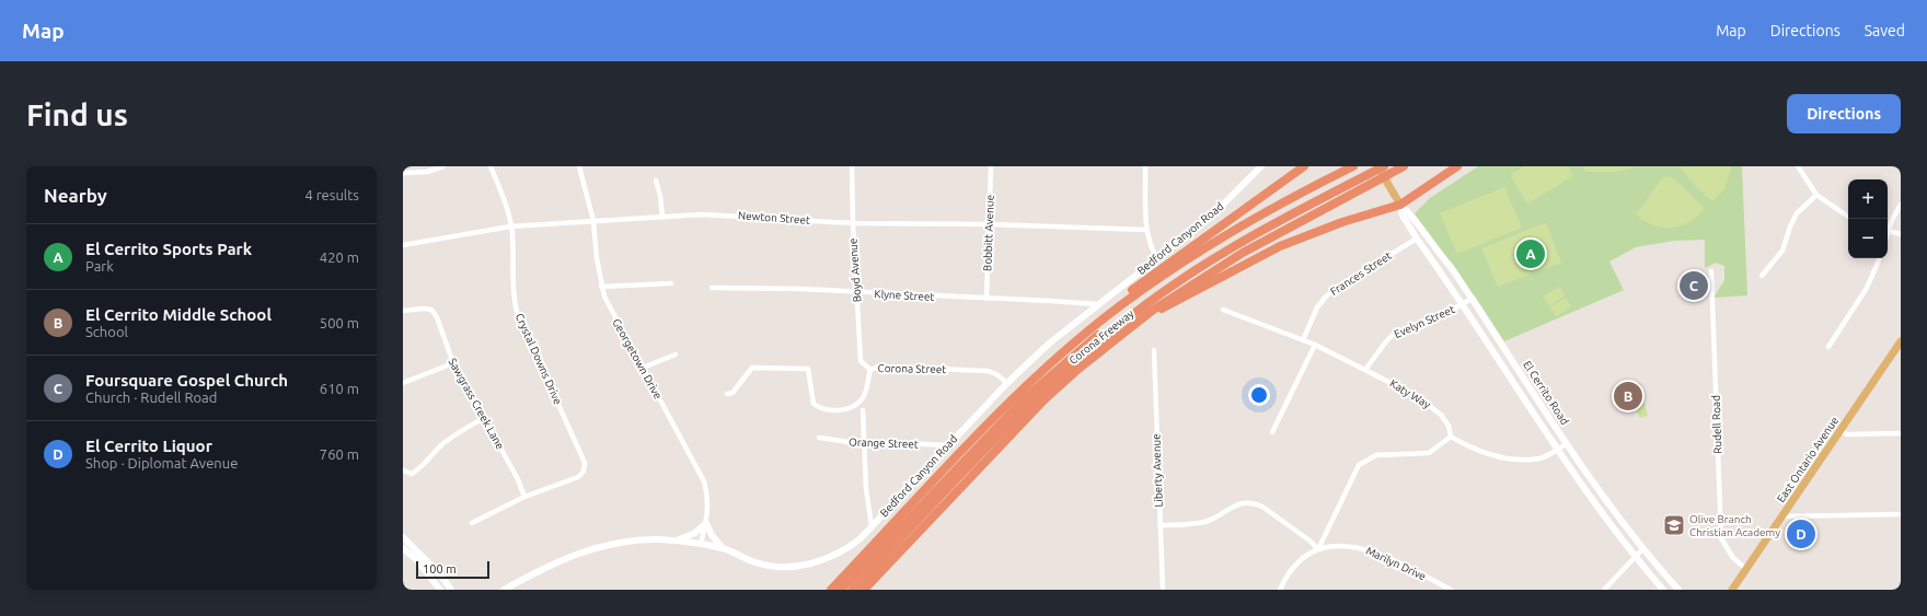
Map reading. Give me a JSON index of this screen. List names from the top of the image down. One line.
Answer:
{"streets":{"highway":["Corona Freeway"],"main road":["Bedford Canyon Road","El Cerrito Road","East Ontario Avenue"],"street":["Newton Street","Bobbitt Avenue","Boyd Avenue","Frances Street","Klyne Street","Evelyn Street","Crystal Downs Drive","Georgetown Drive","Corona Street","Katy Way","Sawgrass Creek Lane","Rudell Road","Orange Street","Liberty Avenue","Marilyn Drive"]},"crossings":[["Newton Street","Bobbitt Avenue"],["Newton Street","Boyd Avenue"],["Newton Street","Crystal Downs Drive"],["Newton Street","Georgetown Drive"],["Bobbitt Avenue","Klyne Street"],["Bedford Canyon Road","Klyne Street"],["Bedford Canyon Road","Georgetown Drive"],["Bedford Canyon Road","Corona Street"],["Bedford Canyon Road","Orange Street"],["Boyd Avenue","Klyne Street"],["Boyd Avenue","Corona Street"],["Frances Street","El Cerrito Road"],["Frances Street","Katy Way"],["Evelyn Street","El Cerrito Road"],["Evelyn Street","Katy Way"],["Crystal Downs Drive","Sawgrass Creek Lane"],["Rudell Road","East Ontario Avenue"]],"places":{"school or university":["Olive Branch Christian Academy"]},"scale_bar":"100 m","page":{"header":"Map","nav":["Map","Directions","Saved"],"buttons":"Directions","title":"Find us","heading":["Nearby","4 results"],"map_buttons":["+","−"],"list":[{"mark":"A","name":"El Cerrito Sports Park","note":"Park","value":"420 m"},{"mark":"B","name":"El Cerrito Middle School","note":"School","value":"500 m"},{"mark":"C","name":"Foursquare Gospel Church","note":"Church · Rudell Road","value":"610 m"},{"mark":"D","name":"El Cerrito Liquor","note":"Shop · Diplomat Avenue","value":"760 m"}],"pins":["A","C","B","D"],"scale":"100 m"}}
